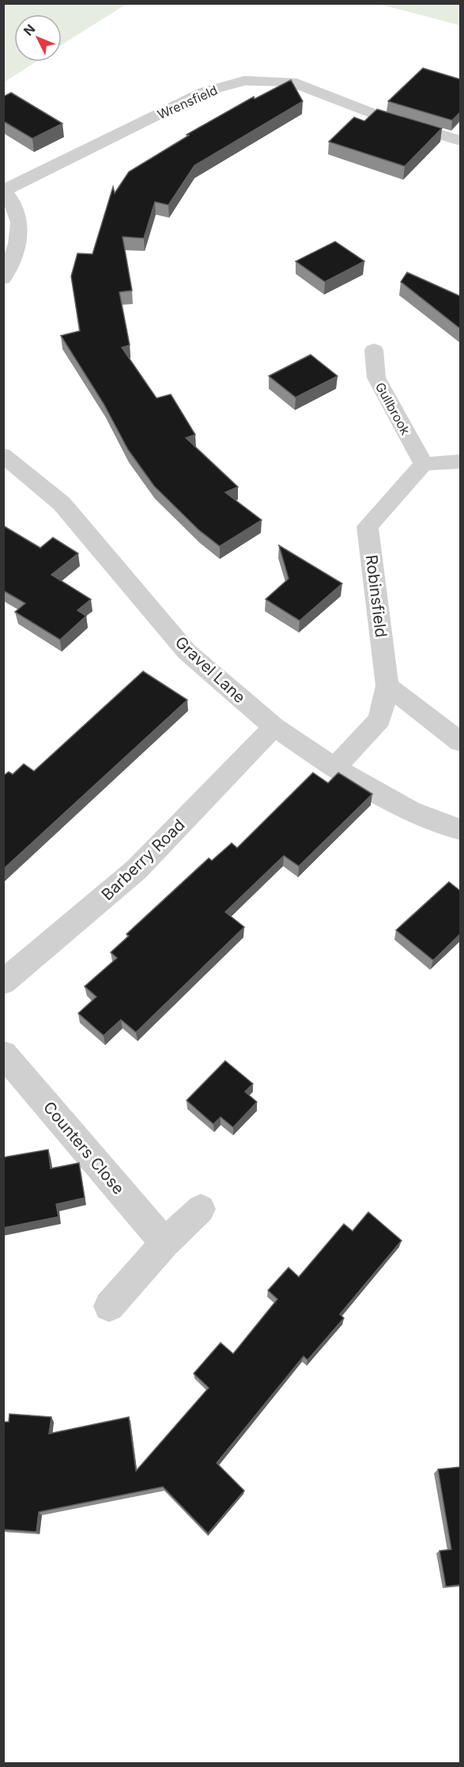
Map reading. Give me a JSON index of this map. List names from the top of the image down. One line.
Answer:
{"streets":{"street":["Wrensfield","Gullbrook","Robinsfield","Gravel Lane","Barberry Road","Counters Close"]},"crossings":[["Gullbrook","Robinsfield"],["Robinsfield","Gravel Lane"],["Gravel Lane","Barberry Road"]],"north":"top left"}
